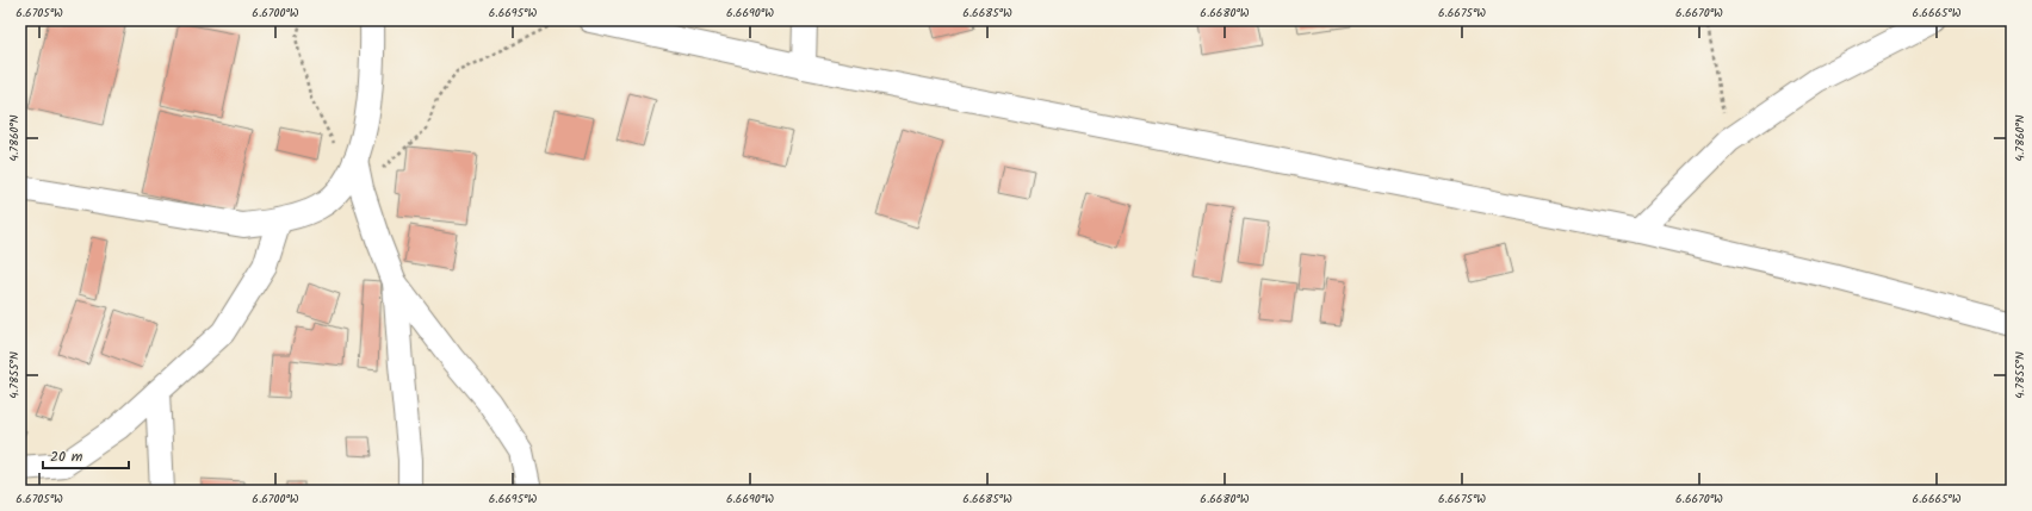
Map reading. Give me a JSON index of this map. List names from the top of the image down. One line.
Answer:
{"scale_bar":"20 m","coordinates":["6.6705°W","6.6700°W","6.6695°W","6.6690°W","6.6685°W","6.6680°W","6.6675°W","6.6670°W","6.6665°W","4.7860°N","4.7855°N"]}
